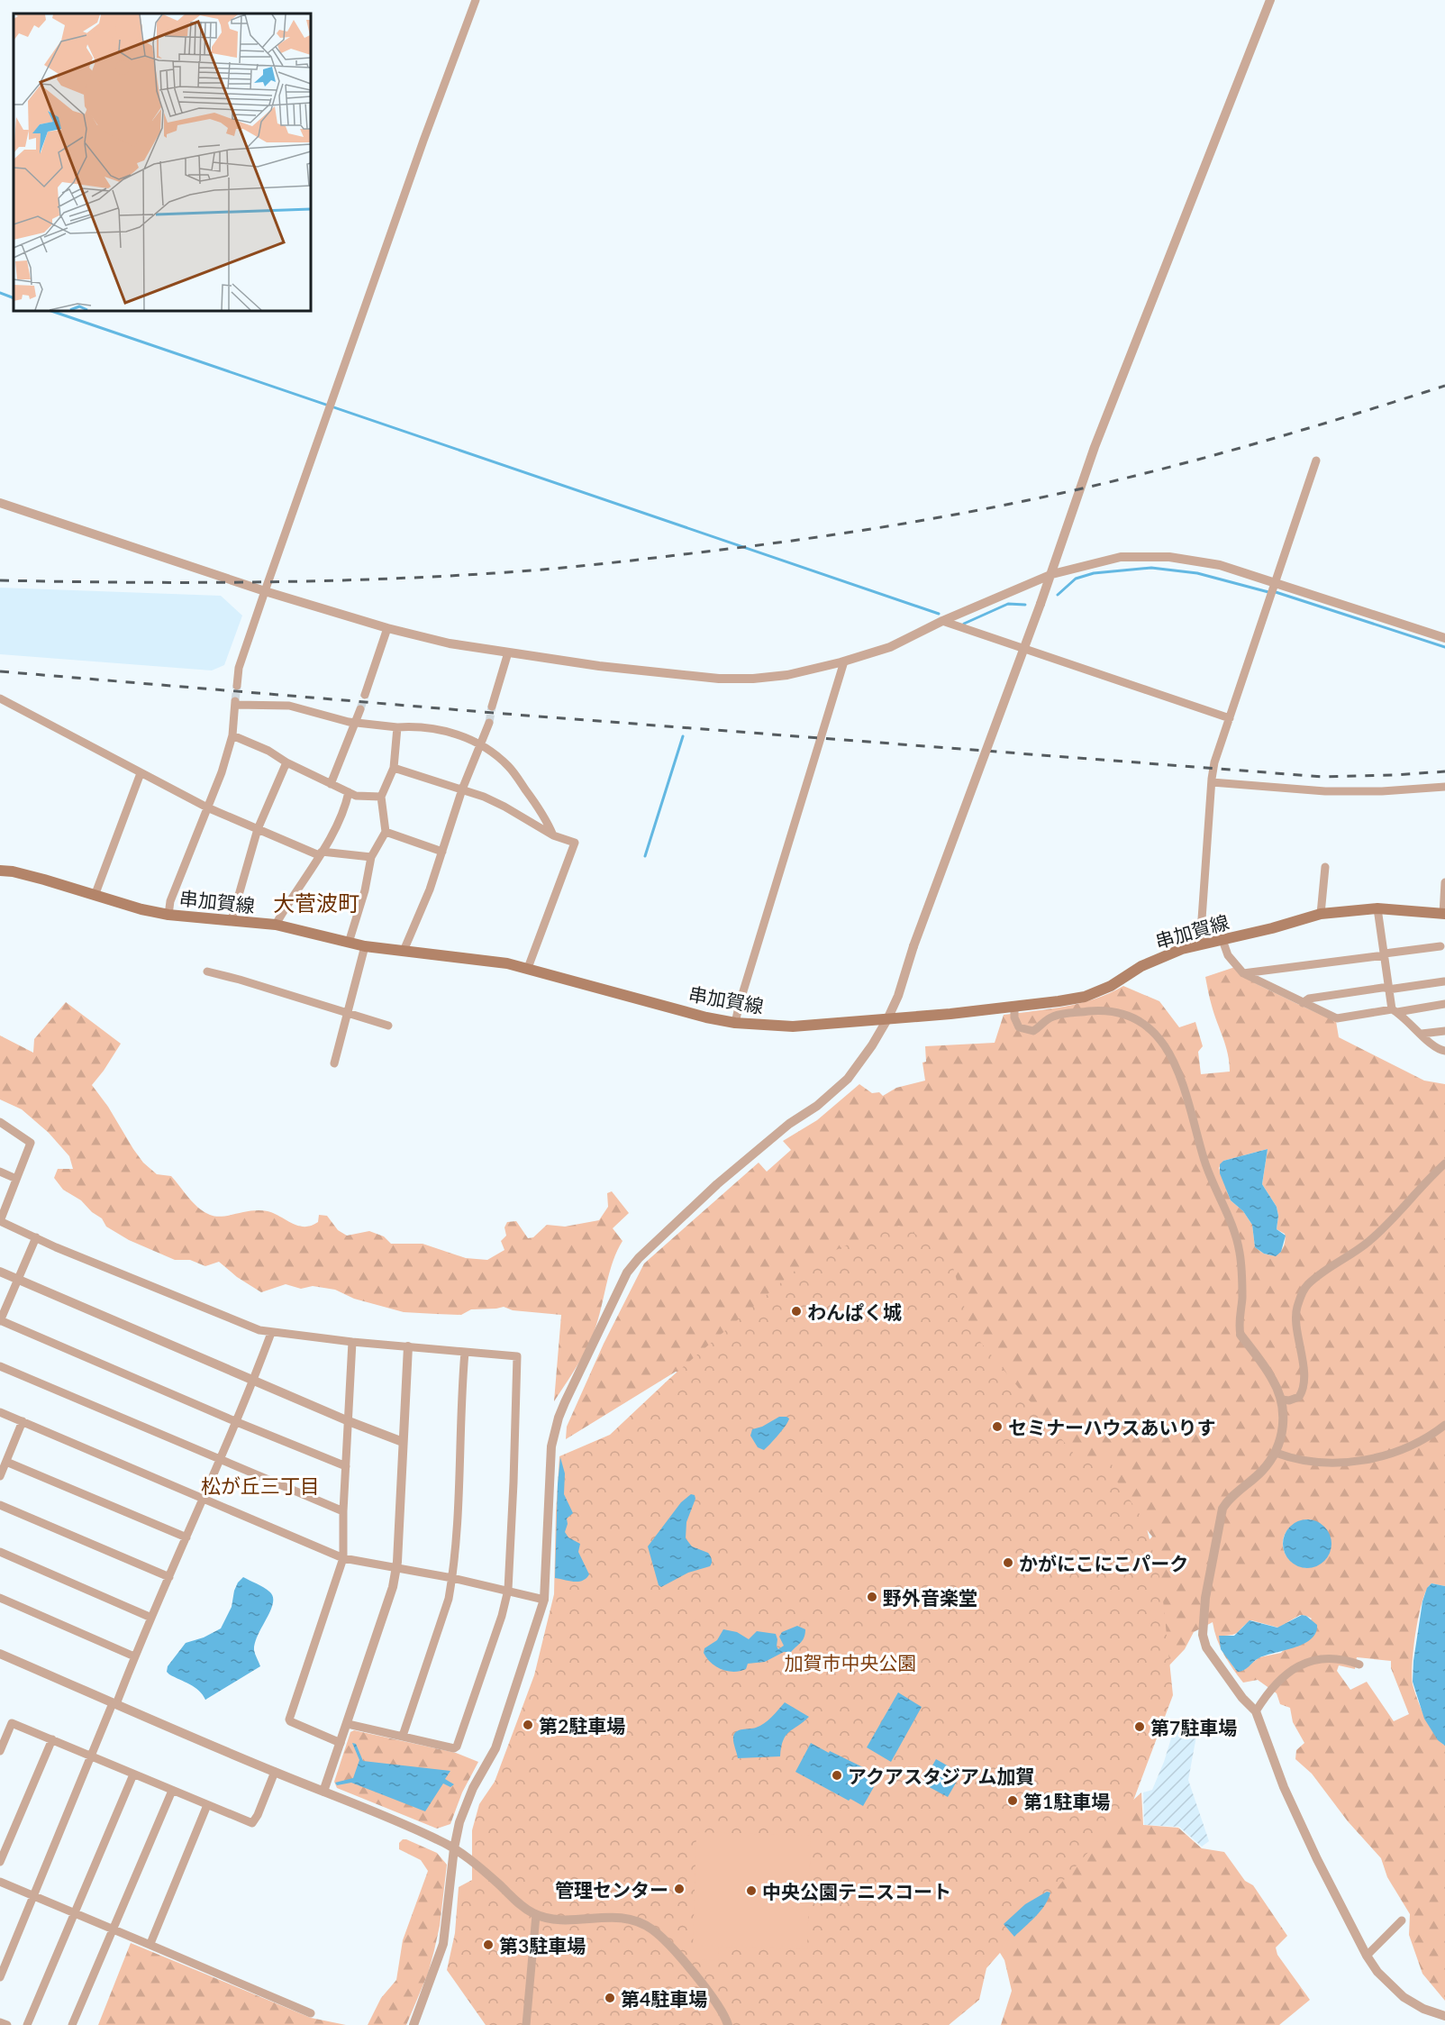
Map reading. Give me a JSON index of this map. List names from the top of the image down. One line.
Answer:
{"streets":{"main road":["串加賀線"]},"districts":["大菅波町","松が丘三丁目"],"parks":["加賀市中央公園"],"places":["わんぱく城","セミナーハウスあいりす","かがにこにこパーク","野外音楽堂","第2駐車場","第7駐車場","アクアスタジアム加賀","第1駐車場","管理センター","中央公園テニスコート","第3駐車場","第4駐車場"]}
